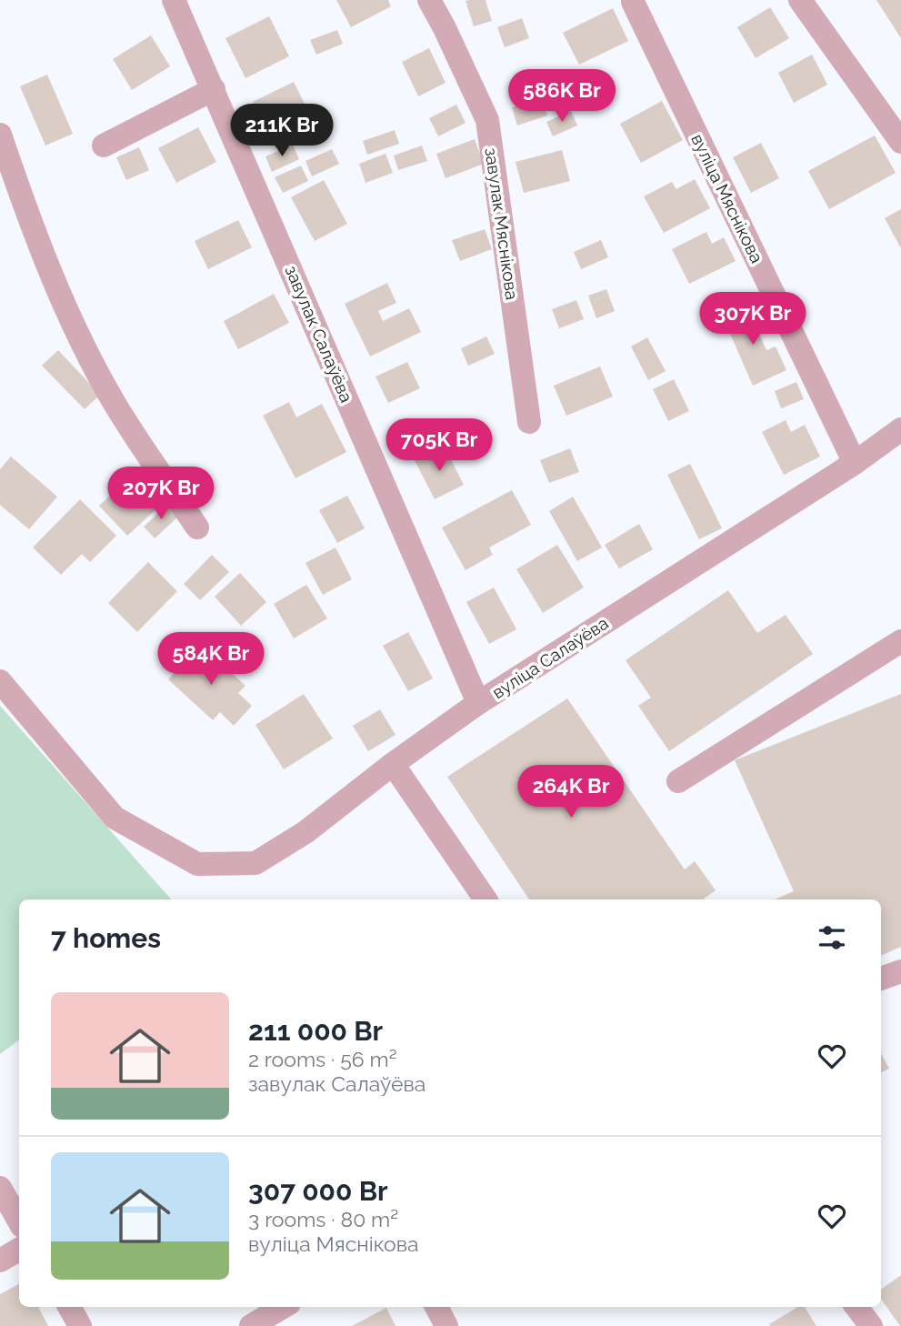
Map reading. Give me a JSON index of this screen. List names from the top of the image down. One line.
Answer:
{"streets":{"street":["вуліца Мяснікова","завулак Мяснікова","завулак Салаўёва","вуліца Салаўёва"]},"crossings":[["вуліца Мяснікова","вуліца Салаўёва"],["завулак Салаўёва","вуліца Салаўёва"]],"page":{"price":["586K Br","211K Br","307K Br","705K Br","207K Br","584K Br","264K Br"],"heading":"7 homes","list":[{"name":"211 000 Br","note":"2 rooms · 56 m² · завулак Салаўёва"},{"name":"307 000 Br","note":"3 rooms · 80 m² · вуліца Мяснікова"}]}}
